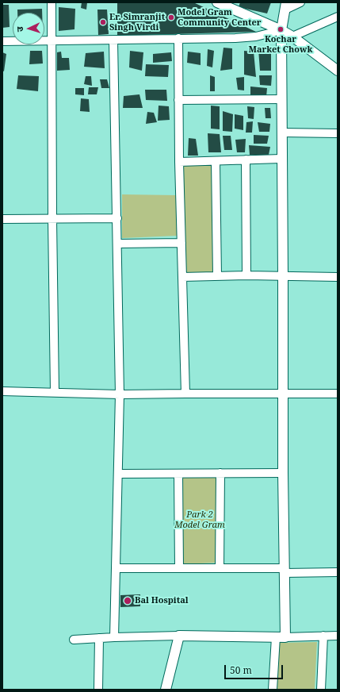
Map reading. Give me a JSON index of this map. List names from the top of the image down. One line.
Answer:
{"parks":["Park 2 Model Gram"],"places":["Model Gram Community Center","Er. Simranjit Singh Virdi","Kochar Market Chowk","Bal Hospital"],"scale_bar":"50 m","north":"left"}
